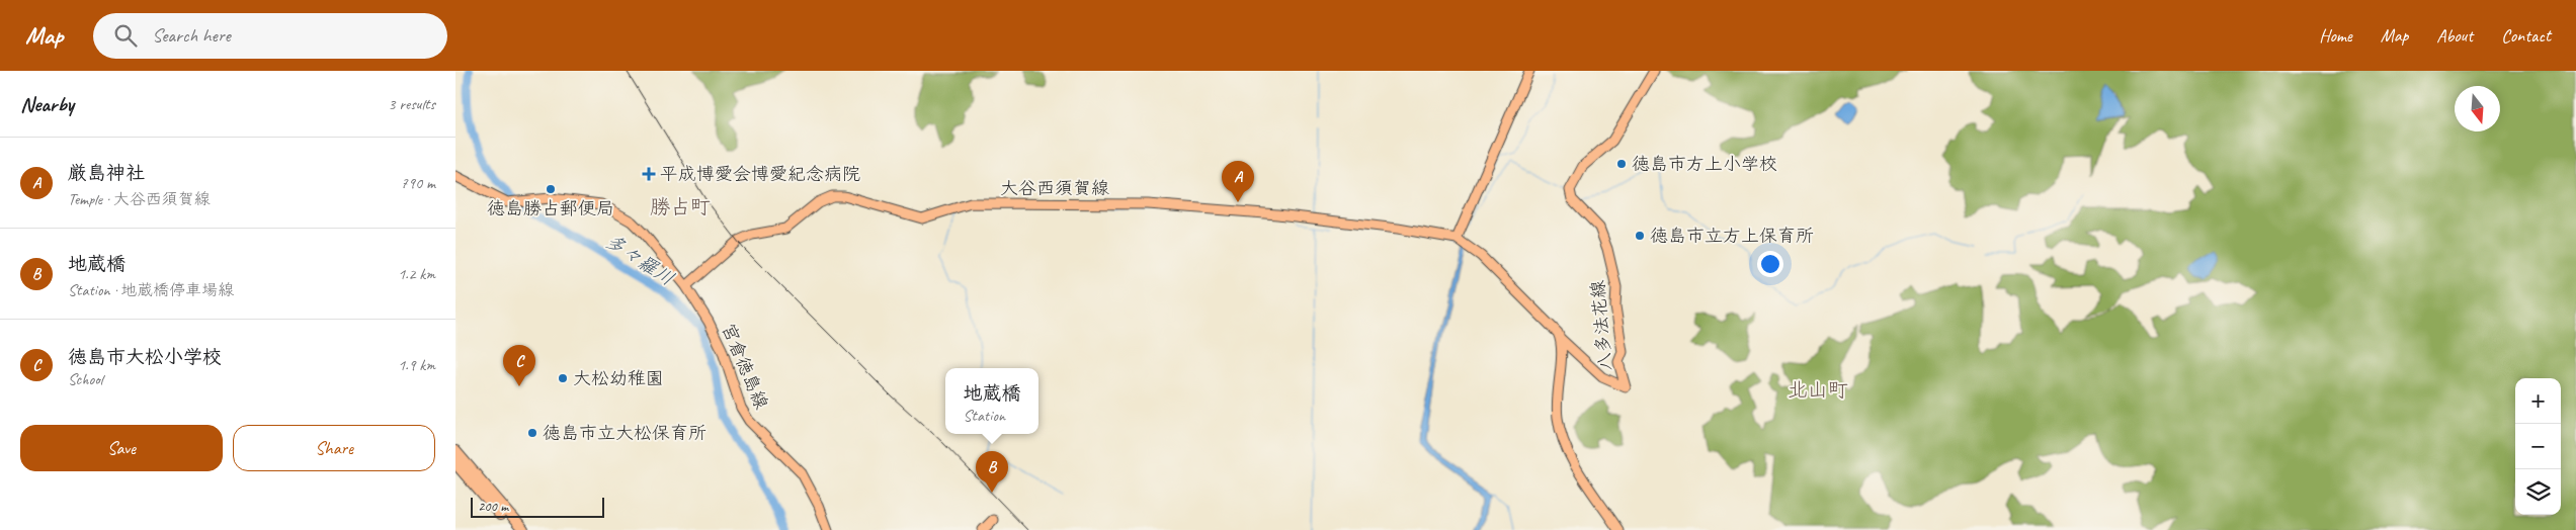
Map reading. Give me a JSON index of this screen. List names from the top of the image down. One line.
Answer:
{"streets":{"main road":["大谷西須賀線","八多法花線","宮倉徳島線"]},"crossings":[["大谷西須賀線","八多法花線"],["大谷西須賀線","宮倉徳島線"]],"districts":["勝占町","北山町"],"water":["多々羅川"],"places":{"other":["徳島市方上小学校","徳島勝占郵便局","徳島市立方上保育所","大松幼稚園","徳島市立大松保育所"],"health":["平成博愛会博愛紀念病院"]},"scale_bar":"200 m","north":"bottom","page":{"header":"Map","search":"Search here","nav":["Home","Map","About","Contact"],"heading":["Nearby","3 results"],"list":[{"mark":"A","name":"厳島神社","note":"Temple · 大谷西須賀線","value":"790 m"},{"mark":"B","name":"地蔵橋","note":"Station · 地蔵橋停車場線","value":"1.2 km"},{"mark":"C","name":"徳島市大松小学校","note":"School","value":"1.9 km"}],"pins":["A","C","B"],"popup":["地蔵橋","Station"],"map_buttons":["+","−"],"buttons":["Save","Share"],"scale":"200 m"}}
